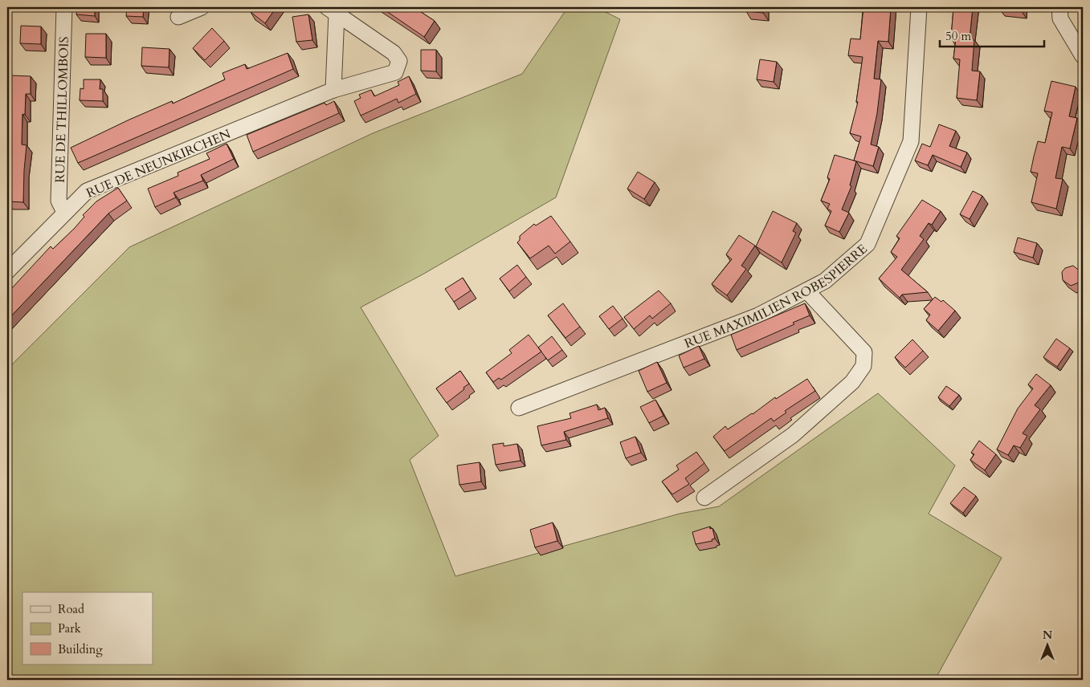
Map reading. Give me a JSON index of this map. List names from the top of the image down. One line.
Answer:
{"streets":{"street":["RUE DE THILLOMBOIS","RUE DE NEUNKIRCHEN","RUE MAXIMILIEN ROBESPIERRE"]},"crossings":[["RUE DE THILLOMBOIS","RUE DE NEUNKIRCHEN"]],"legend":["Road","Park","Building"],"scale_bar":"50 m","north":"top"}
